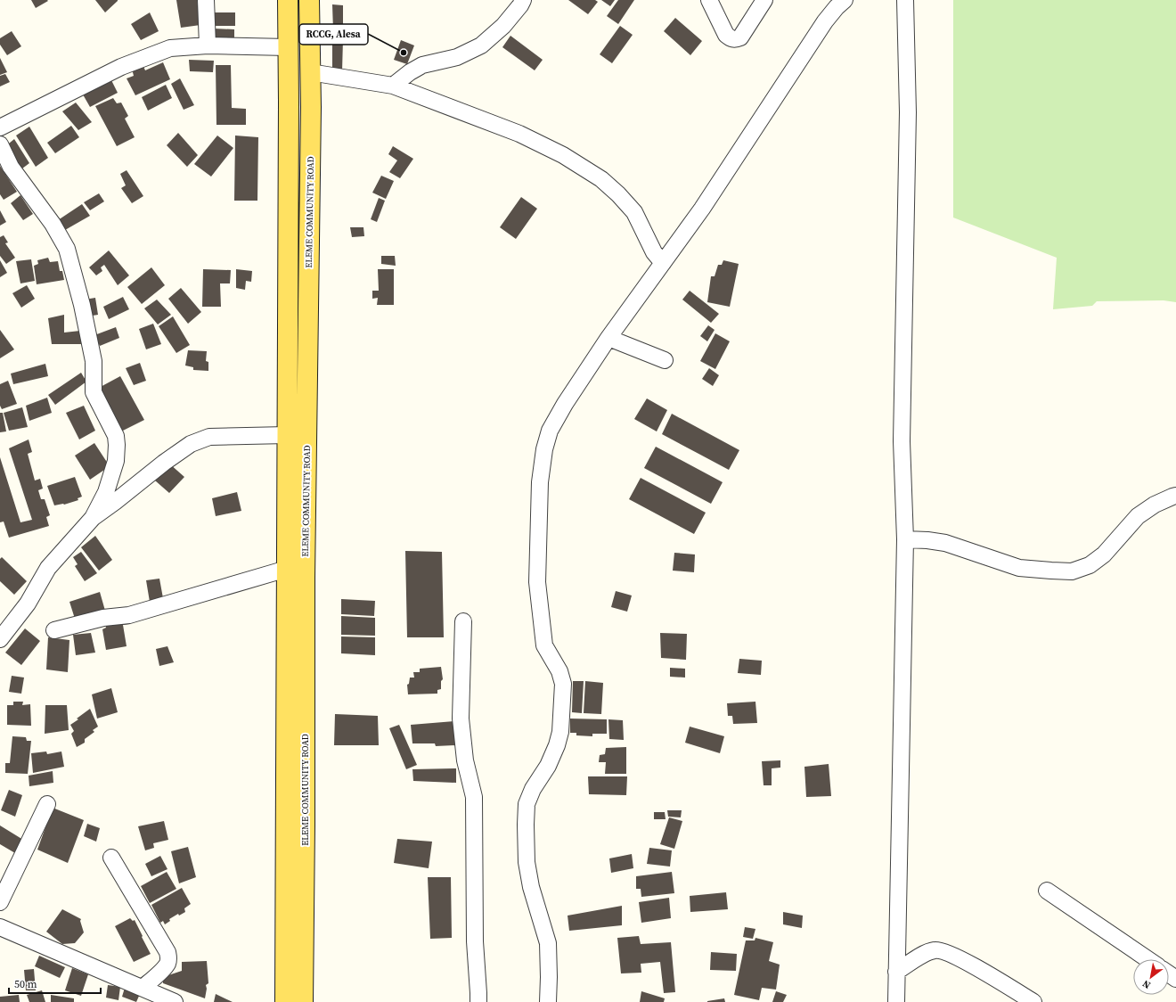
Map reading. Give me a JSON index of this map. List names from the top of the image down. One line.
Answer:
{"streets":{"main road":["ELEME COMMUNITY ROAD"]},"places":["RCCG, Alesa"],"scale_bar":"50 m","north":"bottom left"}
